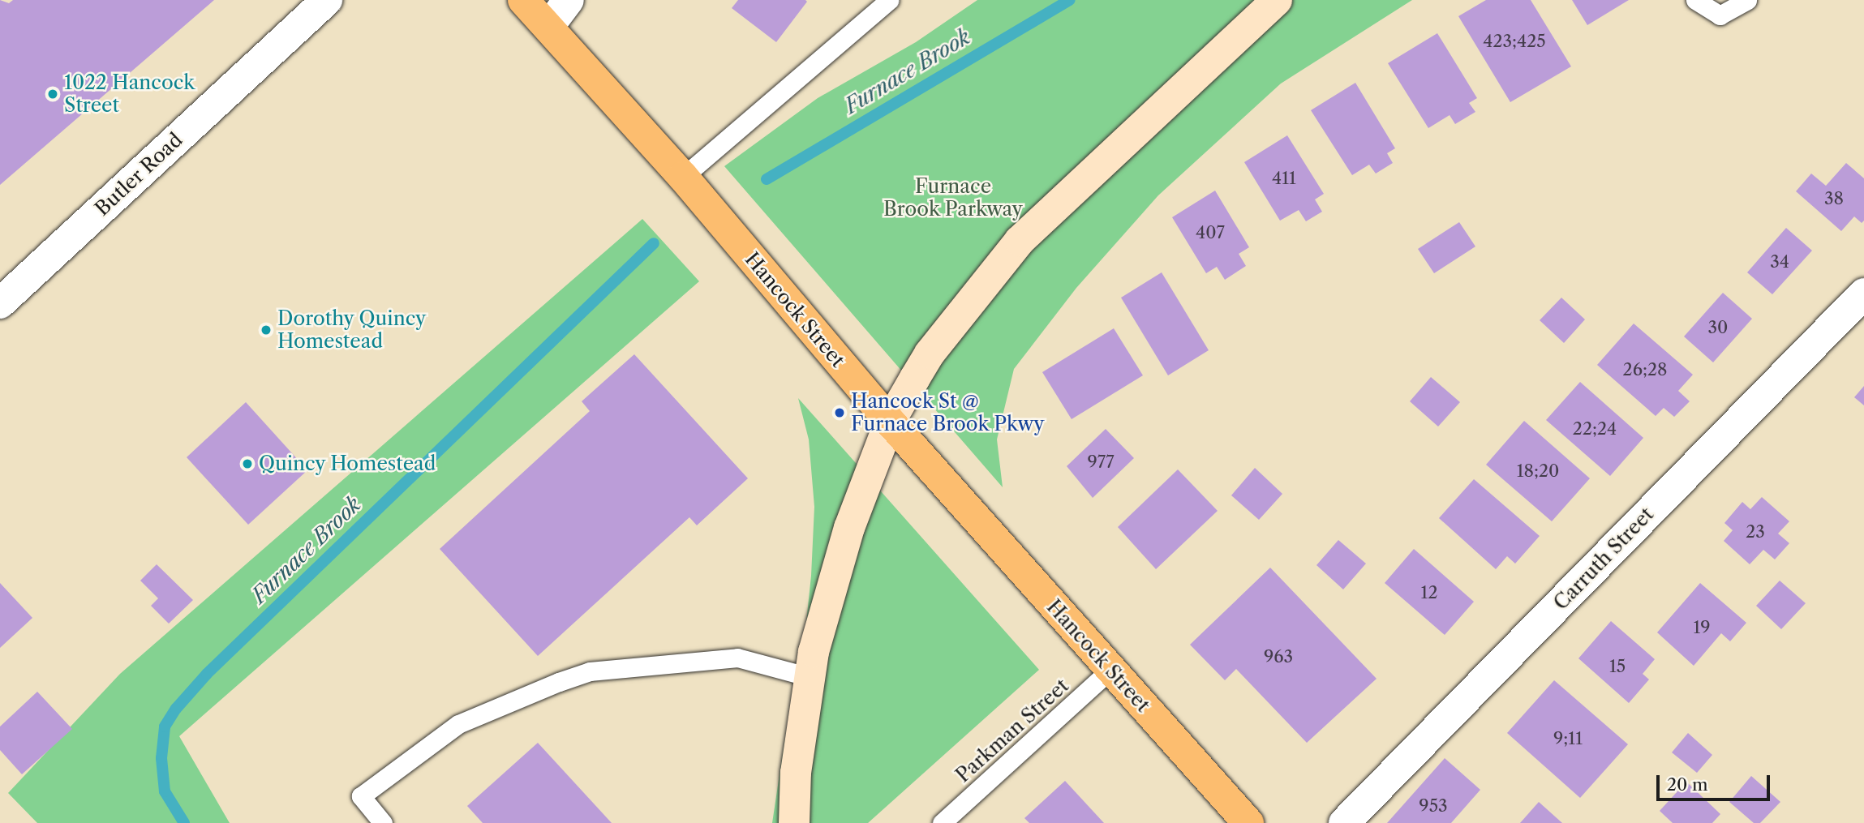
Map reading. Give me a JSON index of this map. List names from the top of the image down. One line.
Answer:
{"streets":{"main road":["Hancock Street"],"street":["Butler Road","Carruth Street"],"lane":["Parkman Street"]},"crossings":[["Hancock Street","Parkman Street"]],"water":["Furnace Brook"],"parks":["Furnace Brook Parkway"],"places":["1022 Hancock Street","Dorothy Quincy Homestead","Hancock St @ Furnace Brook Pkwy","Quincy Homestead"],"house_numbers":["423;425","411","38","407","34","30","26;28","22;24","977","18;20","23","12","19","963","15","9;11","953"],"scale_bar":"20 m"}
